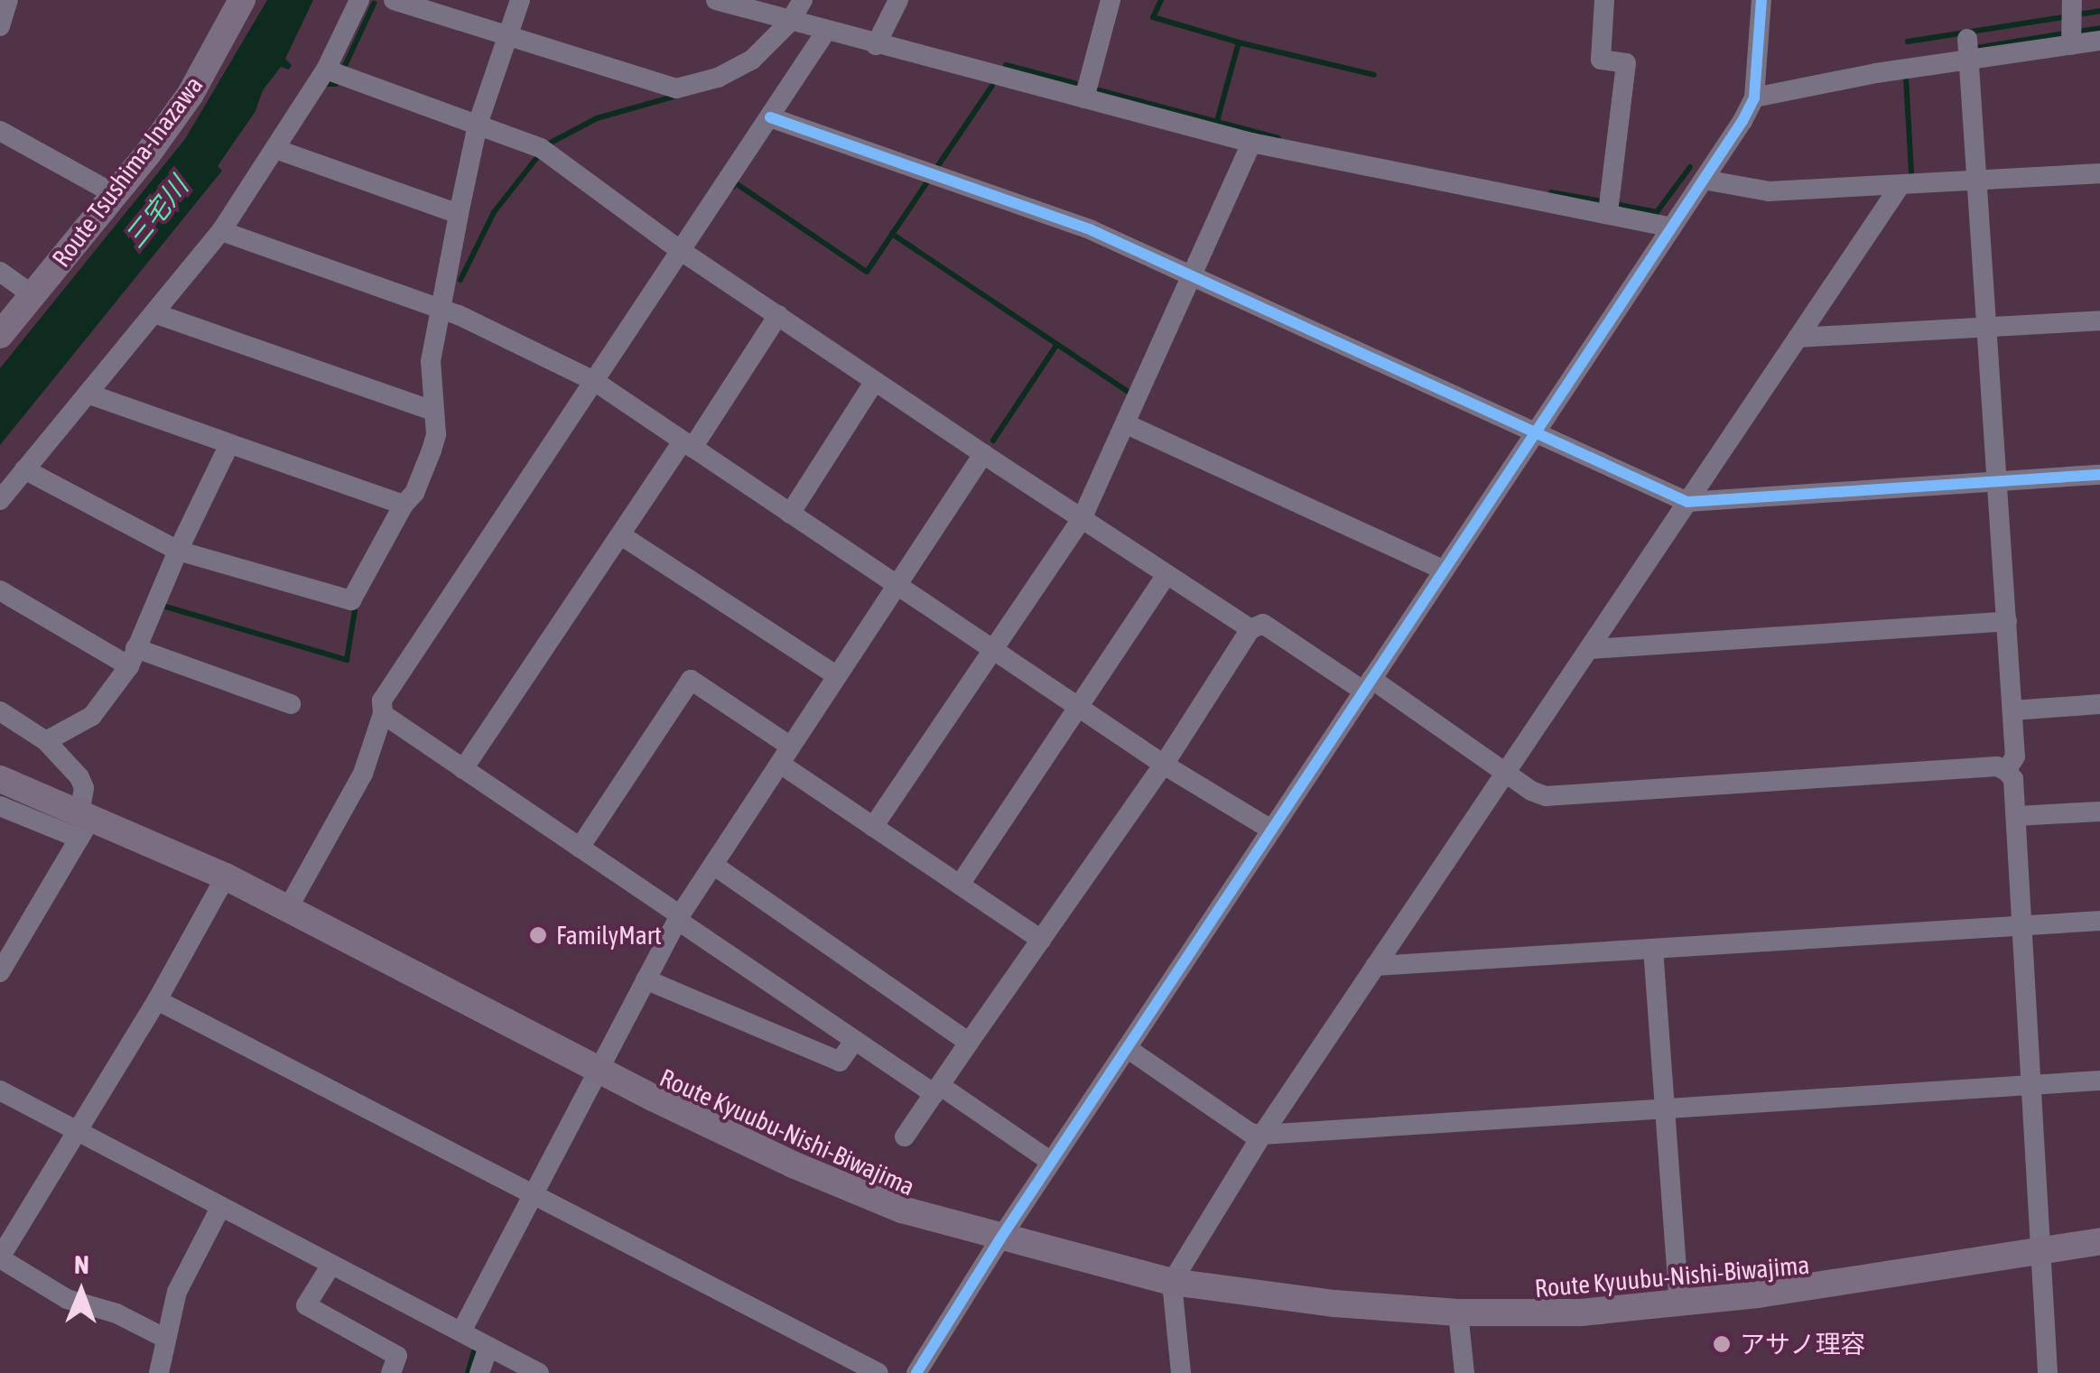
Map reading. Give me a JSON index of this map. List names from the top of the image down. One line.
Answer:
{"streets":{"main road":["Route Tsushima-Inazawa","Route Kyuubu-Nishi-Biwajima"]},"water":["三宅川"],"places":["FamilyMart","アサノ理容"],"north":"top"}
